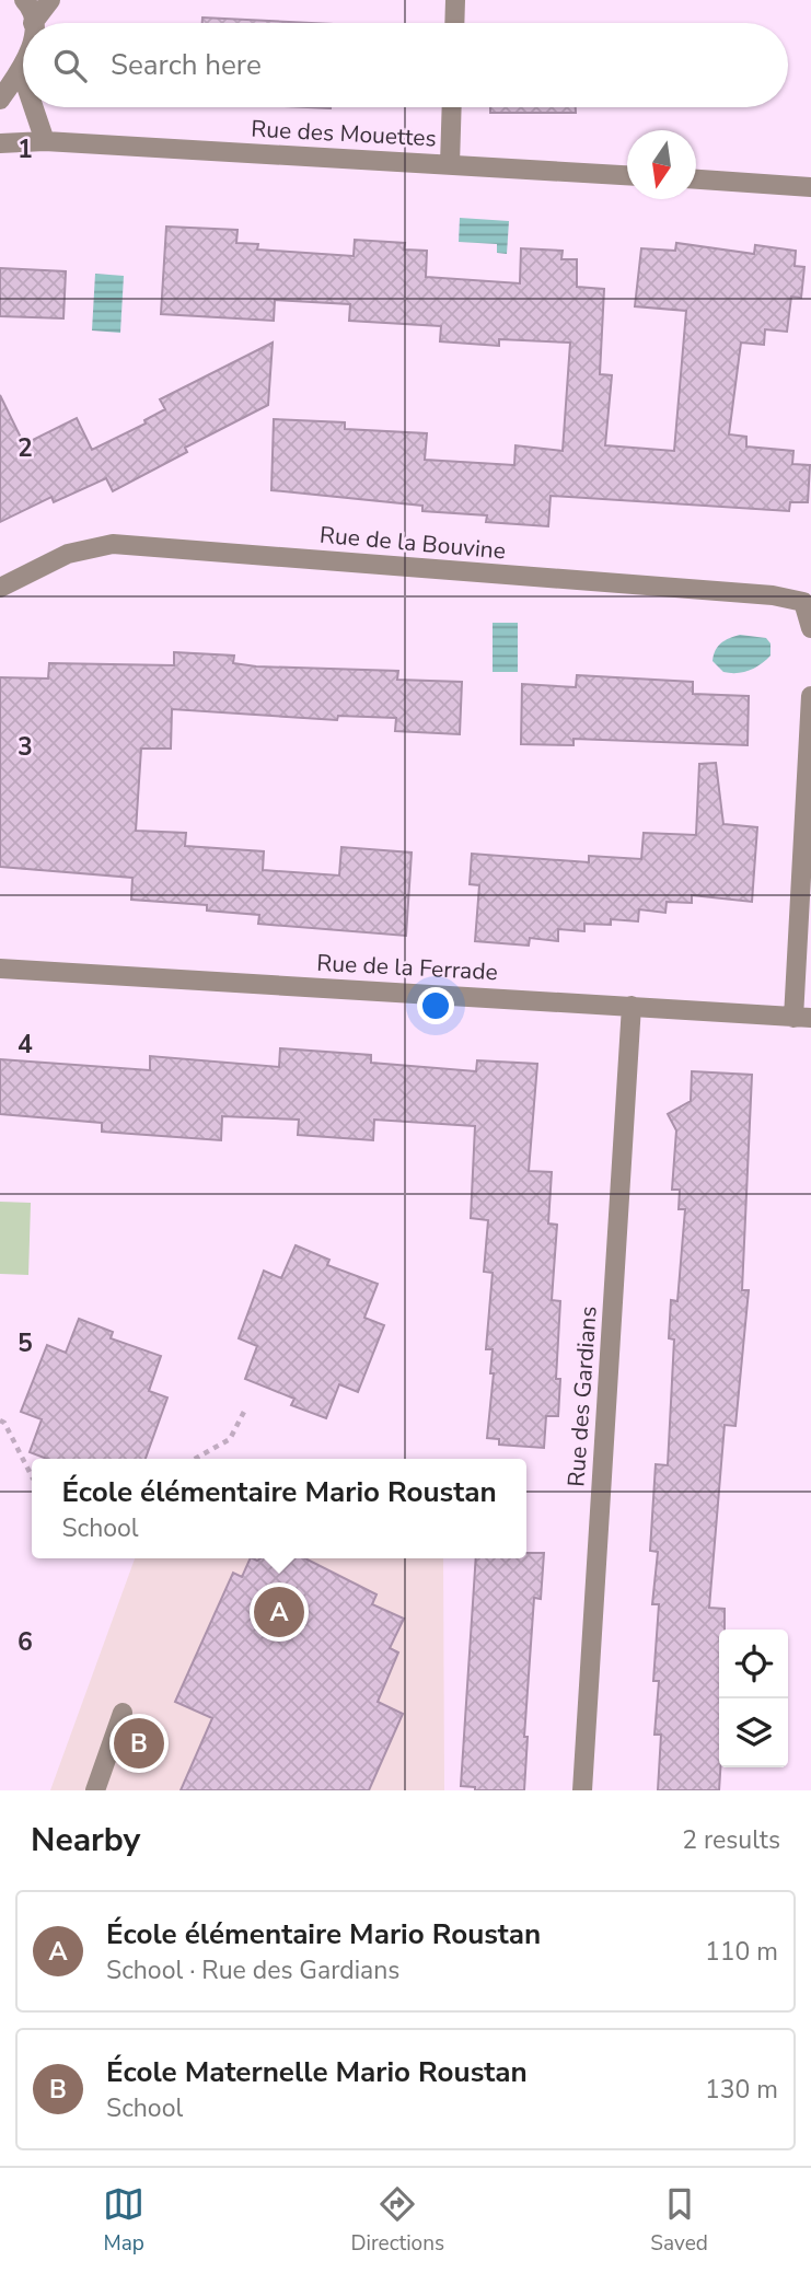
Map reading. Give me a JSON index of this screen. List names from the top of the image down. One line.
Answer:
{"streets":{"street":["Rue des Mouettes","Rue de la Bouvine","Rue de la Ferrade","Rue des Gardians"]},"crossings":[["Rue de la Ferrade","Rue des Gardians"]],"north":"bottom","page":{"search":"Search here","popup":["École élémentaire Mario Roustan","School"],"pins":["A","B"],"heading":["Nearby","2 results"],"list":[{"mark":"A","name":"École élémentaire Mario Roustan","note":"School · Rue des Gardians","value":"110 m"},{"mark":"B","name":"École Maternelle Mario Roustan","note":"School","value":"130 m"}],"nav":["Map","Directions","Saved"]},"grid":{"rows":["1","2","3","4","5","6"]}}
